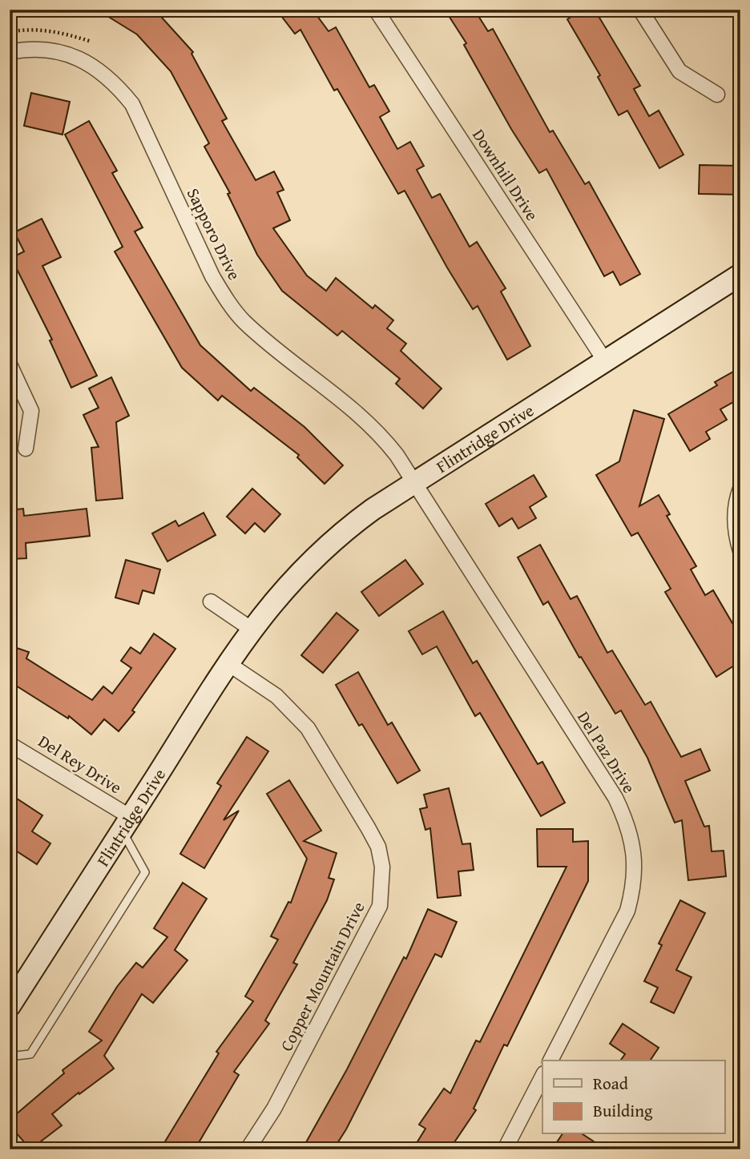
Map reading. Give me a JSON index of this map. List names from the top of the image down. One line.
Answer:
{"streets":{"street":["Downhill Drive","Sapporo Drive","Flintridge Drive","Del Paz Drive","Del Rey Drive","Copper Mountain Drive"]},"crossings":[["Downhill Drive","Flintridge Drive"],["Sapporo Drive","Flintridge Drive"],["Sapporo Drive","Del Paz Drive"],["Flintridge Drive","Del Paz Drive"],["Flintridge Drive","Del Rey Drive"],["Flintridge Drive","Copper Mountain Drive"]],"legend":["Road","Building"]}
